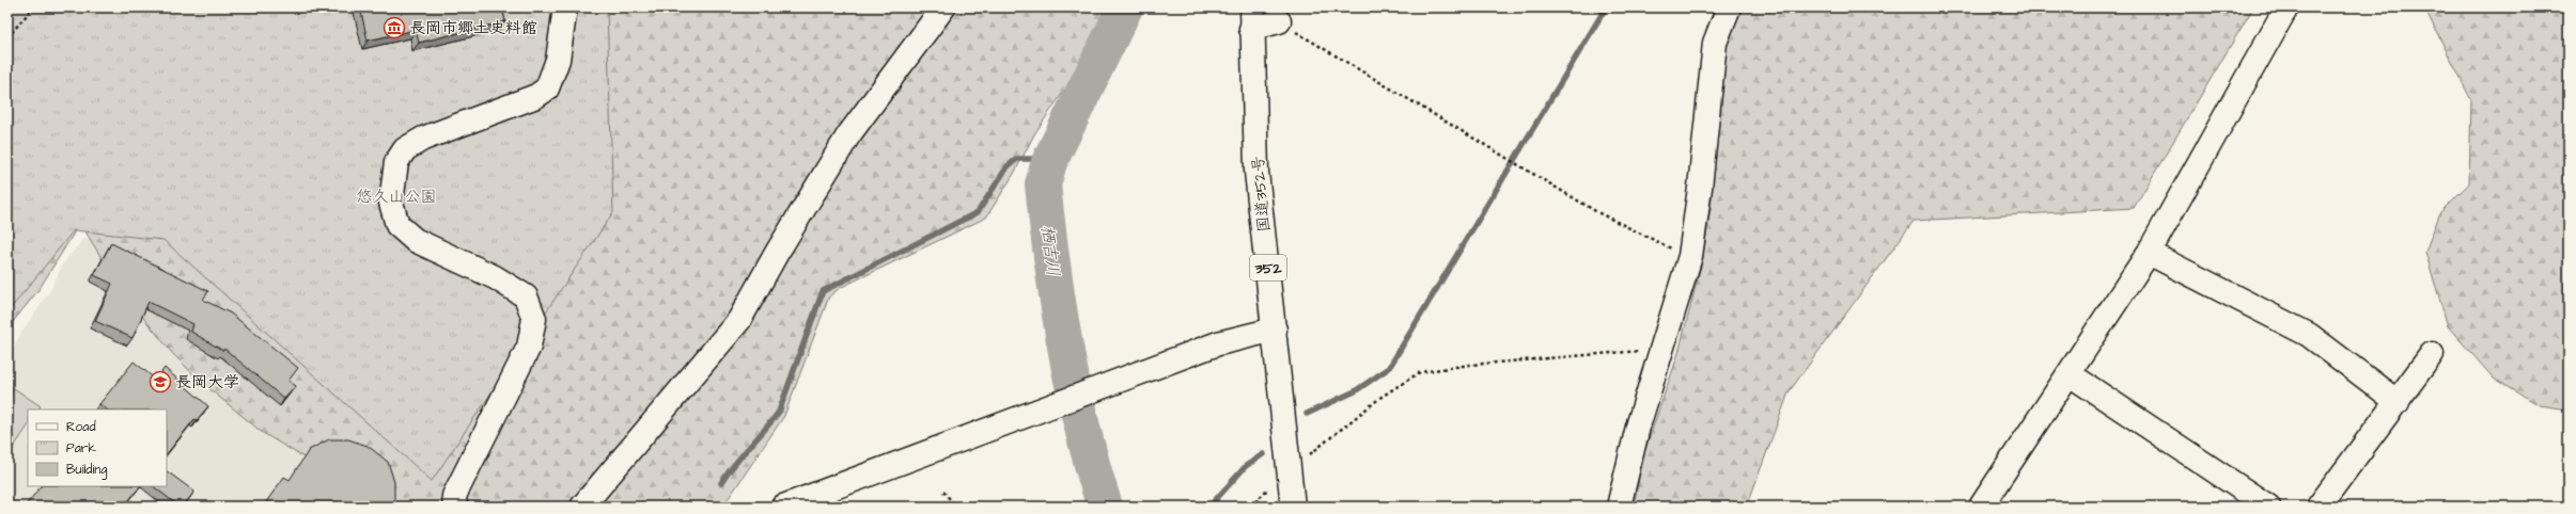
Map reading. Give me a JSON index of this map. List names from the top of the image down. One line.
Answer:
{"streets":{"main road":["国道352号","352"]},"water":["栖吉川"],"parks":["悠久山公園"],"places":{"museum":["長岡市郷土史料館"],"school or university":["長岡大学"]},"legend":["Road","Park","Building"]}
